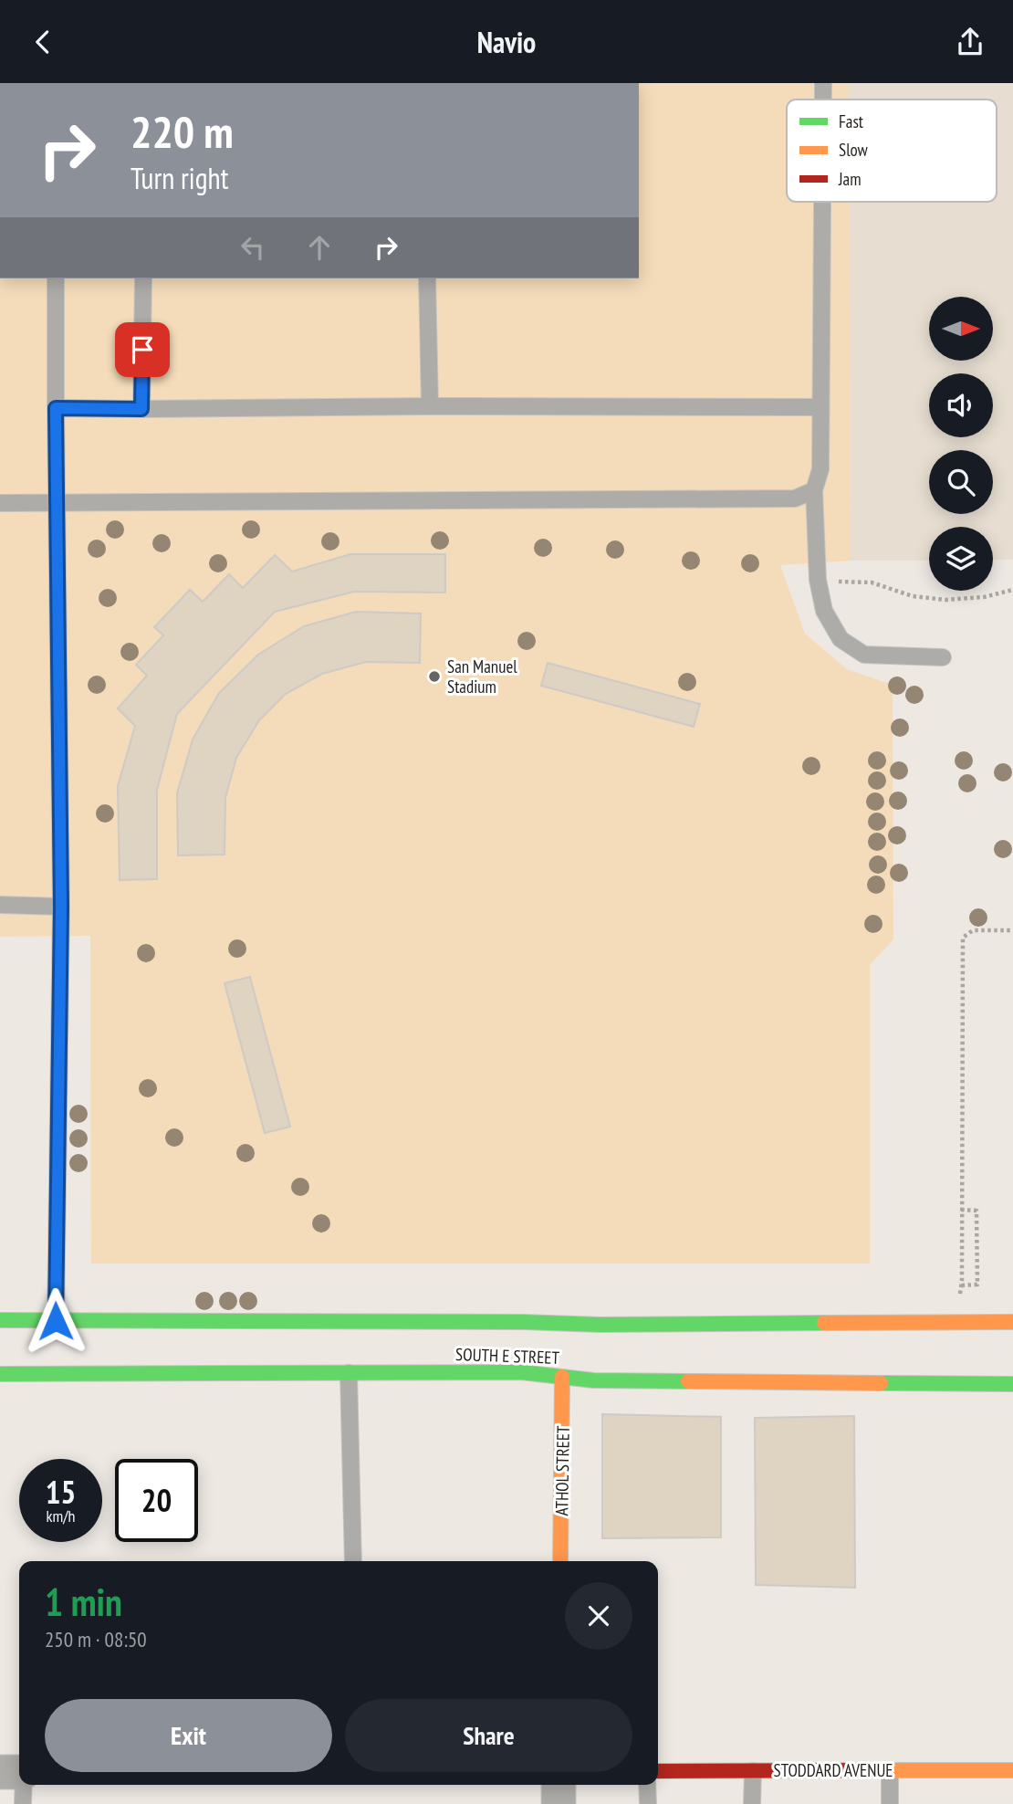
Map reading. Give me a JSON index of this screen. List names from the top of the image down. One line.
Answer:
{"streets":{"main road":["SOUTH E STREET","ATHOL STREET","STODDARD AVENUE"]},"crossings":[["SOUTH E STREET","ATHOL STREET"]],"places":["San Manuel Stadium"],"legend":["Fast","Slow","Jam"],"north":"right","page":{"header":"Navio","turn":["220 m","Turn right"],"speed":"15 km/h","limit":"20","heading":["1 min","250 m · 08:50"],"buttons":["Exit","Share"]}}
